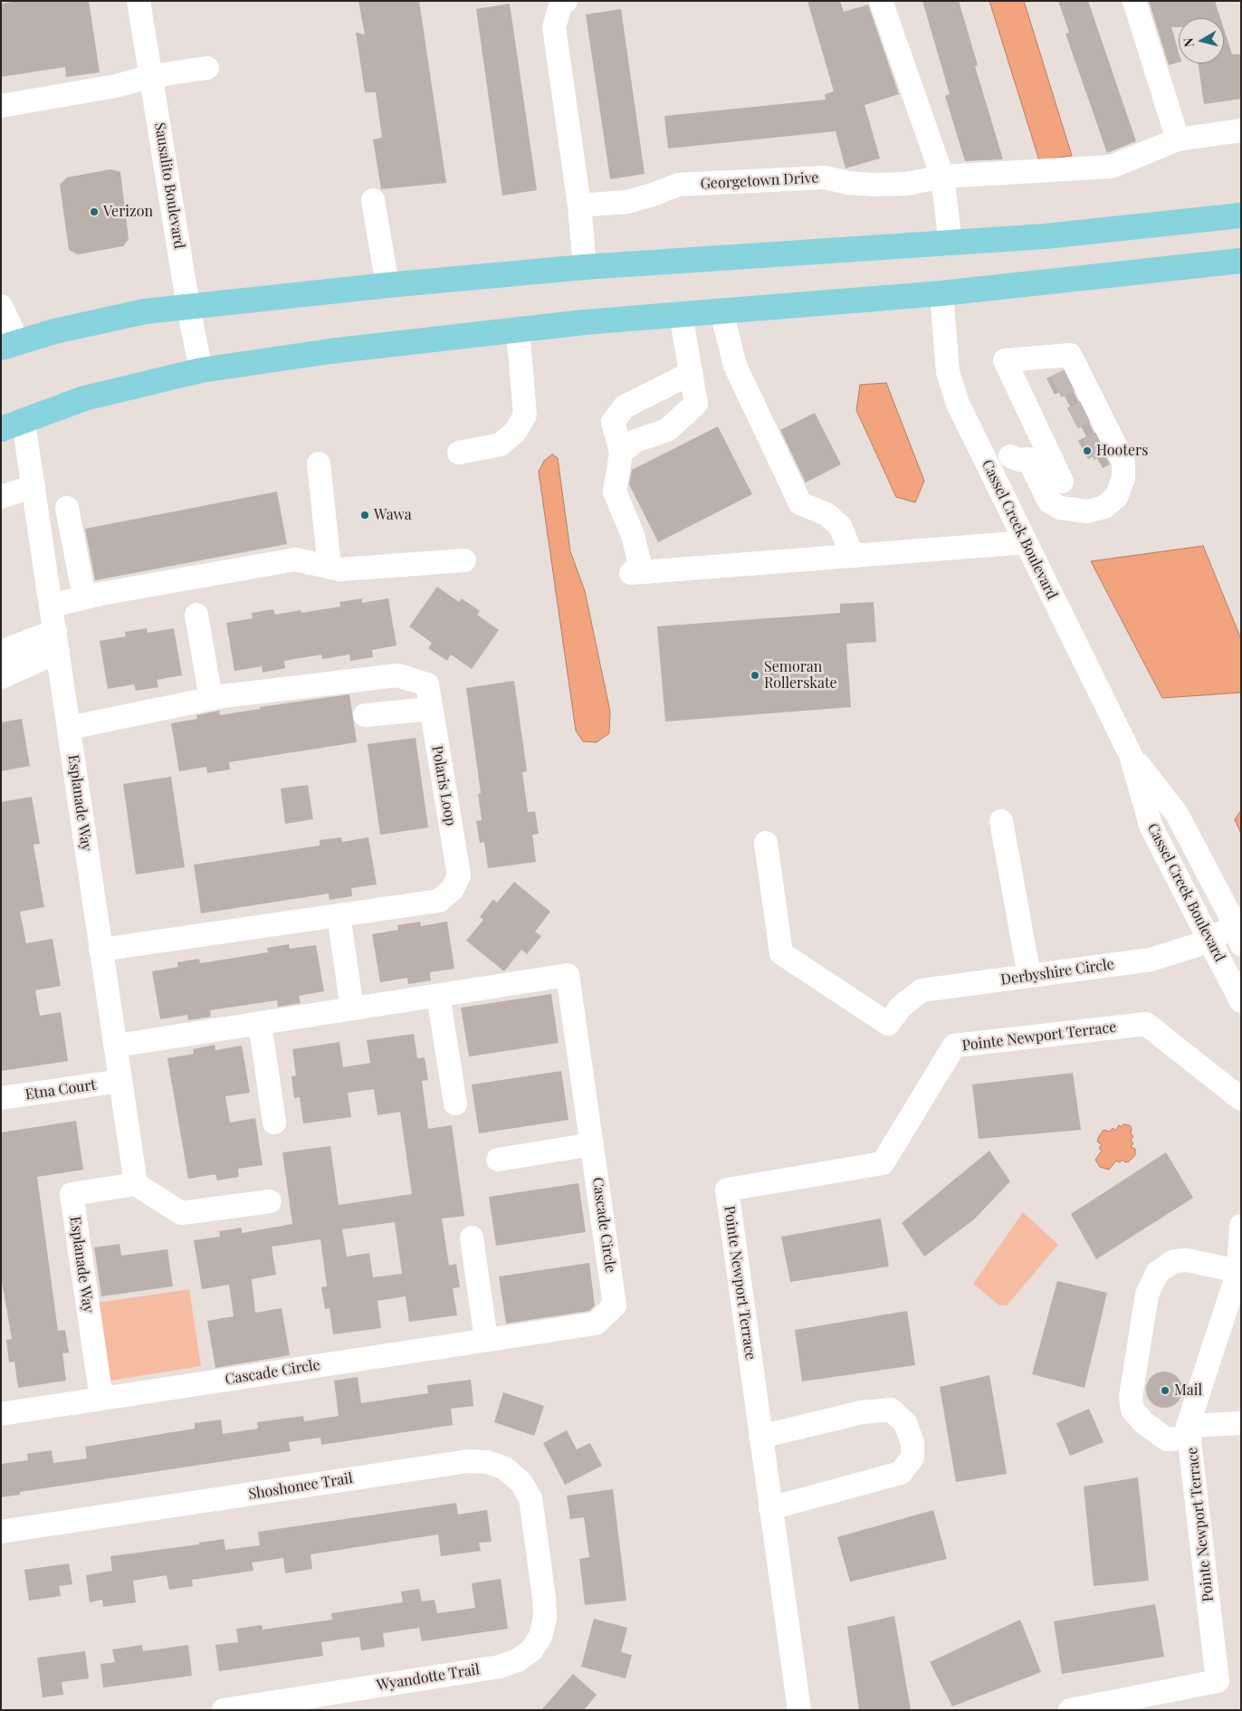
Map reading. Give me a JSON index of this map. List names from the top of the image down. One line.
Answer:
{"streets":{"street":["Georgetown Drive","Sausalito Boulevard","Cassel Creek Boulevard","Polaris Loop","Esplanade Way","Derbyshire Circle","Pointe Newport Terrace","Etna Court","Cascade Circle","Shoshonee Trail","Wyandotte Trail"]},"crossings":[["Cassel Creek Boulevard","Derbyshire Circle"],["Polaris Loop","Esplanade Way"],["Esplanade Way","Etna Court"],["Esplanade Way","Cascade Circle"],["Shoshonee Trail","Wyandotte Trail"]],"places":["Verizon","Hooters","Wawa","Semoran Rollerskate","Mail"],"north":"left"}
